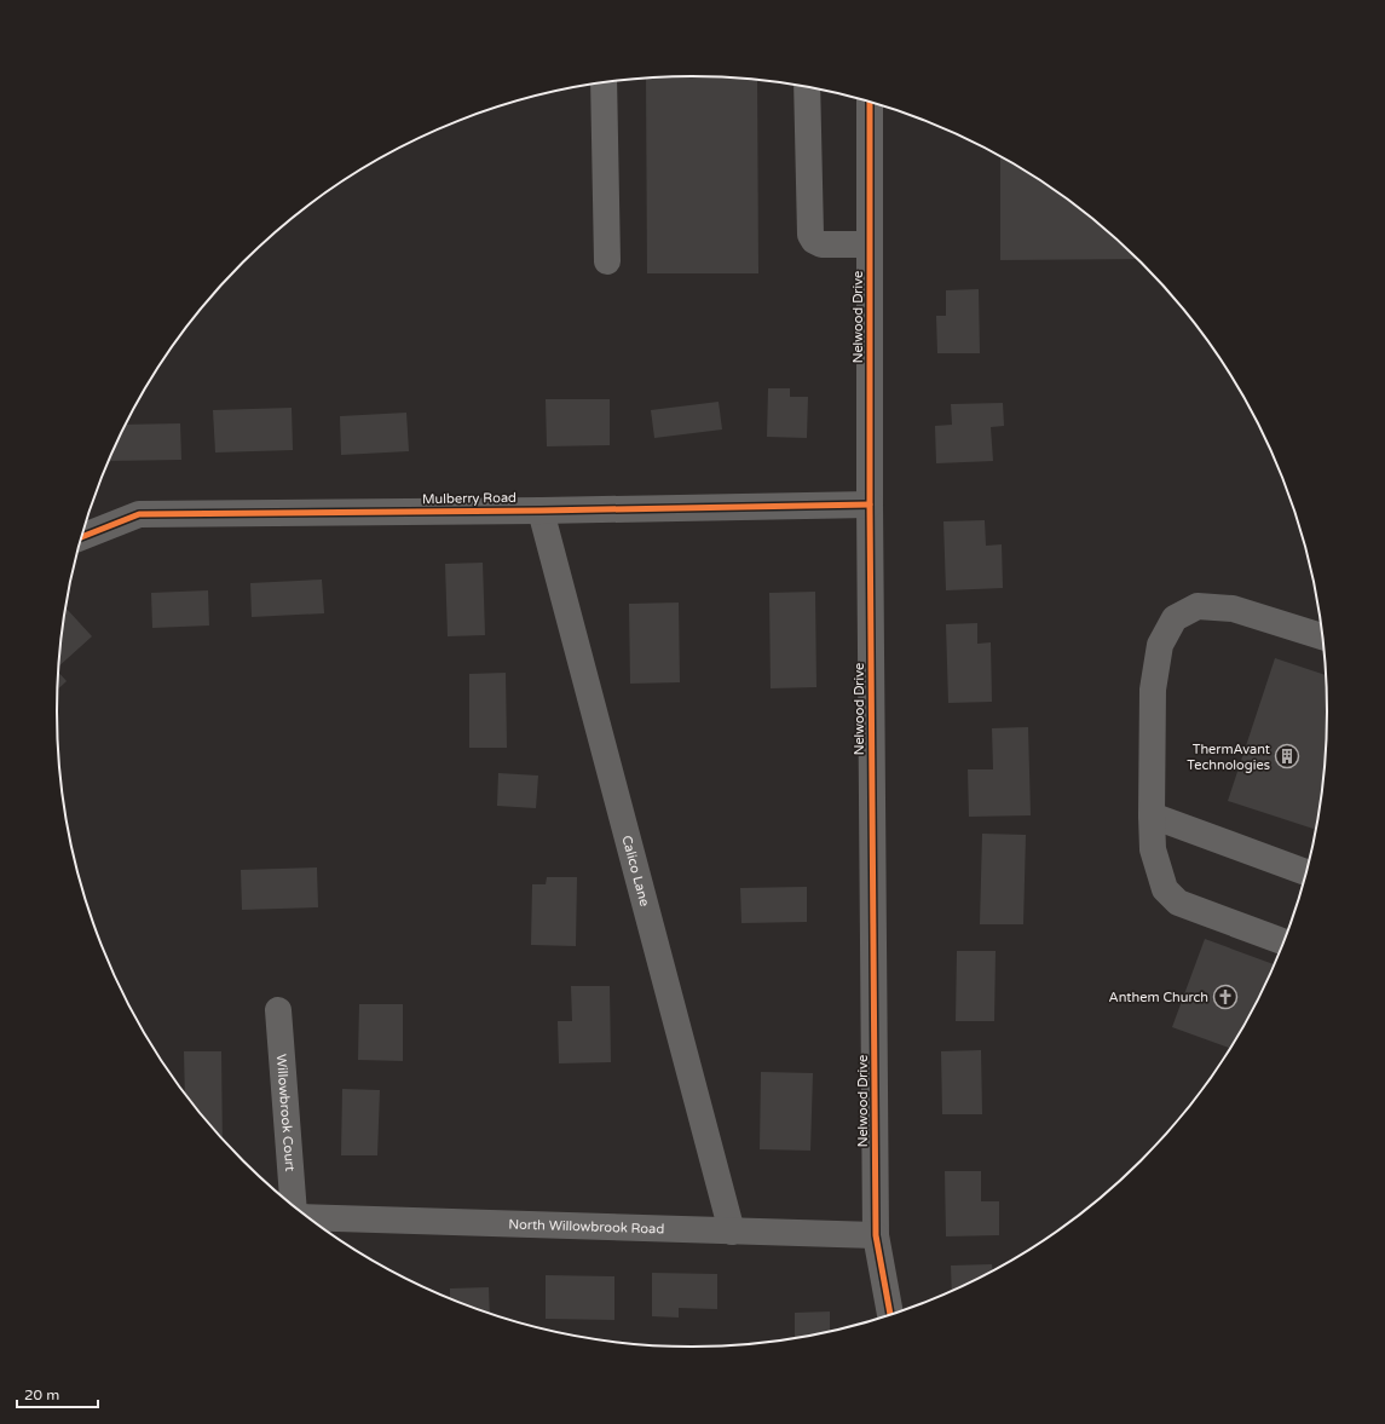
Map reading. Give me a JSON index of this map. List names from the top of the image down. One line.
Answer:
{"streets":{"street":["Nelwood Drive","Mulberry Road","Calico Lane","Willowbrook Court","North Willowbrook Road"]},"crossings":[["Nelwood Drive","Mulberry Road"],["Nelwood Drive","North Willowbrook Road"],["Mulberry Road","Calico Lane"],["Calico Lane","North Willowbrook Road"]],"places":{"building":["ThermAvant Technologies"],"church":["Anthem Church"]},"scale_bar":"20 m"}
